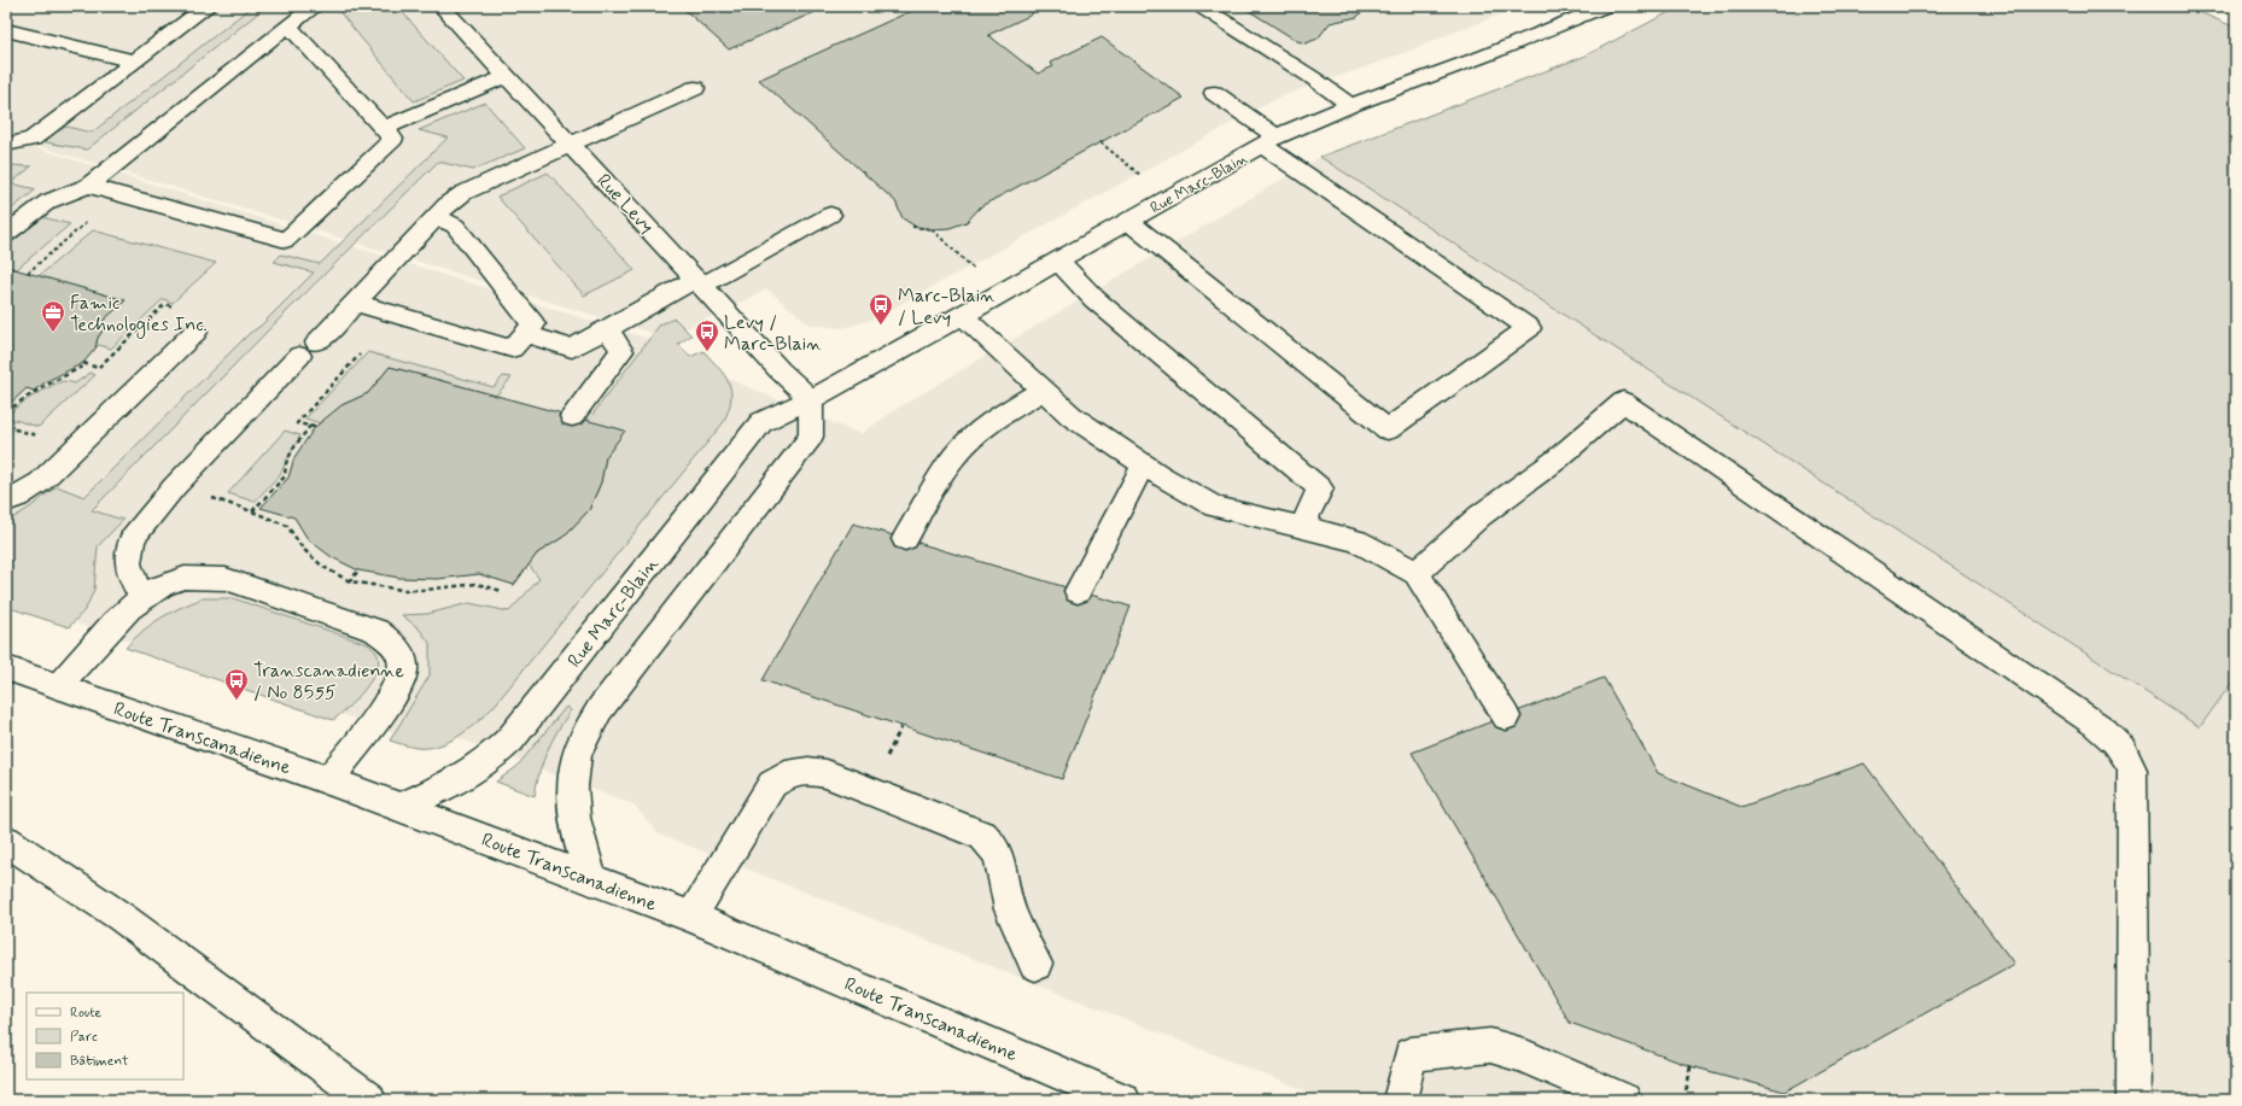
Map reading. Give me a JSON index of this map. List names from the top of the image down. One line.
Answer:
{"streets":{"main road":["Rue Marc-Blain","Rue Levy","Route Transcanadienne"]},"crossings":[["Rue Marc-Blain","Rue Levy"],["Rue Marc-Blain","Route Transcanadienne"]],"places":{"bus stop":["Marc-Blain / Levy","Levy / Marc-Blain","Transcanadienne / No 8555"],"office":["Famic Technologies Inc."]},"legend":["Route","Parc","Bâtiment"]}
